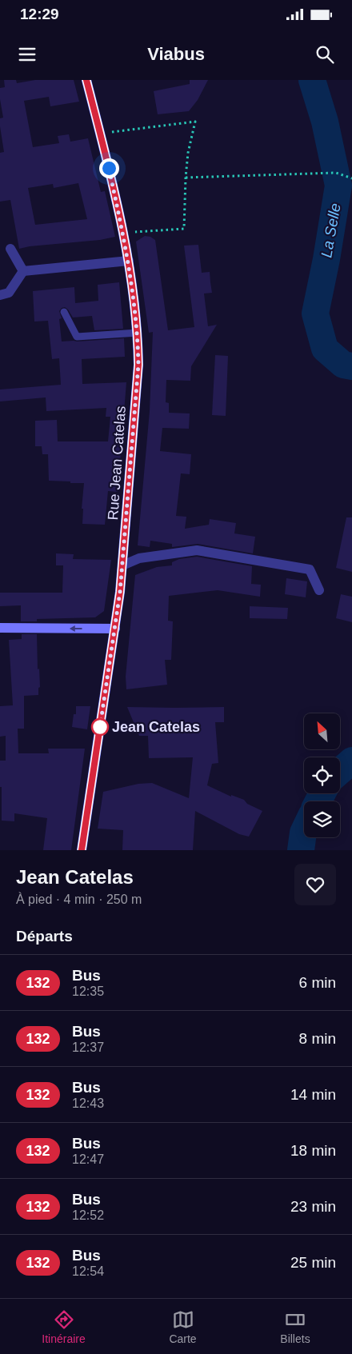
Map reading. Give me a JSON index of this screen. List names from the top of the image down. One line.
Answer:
{"streets":{"street":["Rue Jean Catelas"]},"water":["La Selle"],"places":["Jean Catelas"],"lines":["bus line 132"],"north":"top left","page":{"status":"12:29","header":"Viabus","heading":[["Jean Catelas","À pied · 4 min · 250 m"],"Départs"],"list":[{"mark":"132","name":"Bus","note":"12:35","value":"6 min"},{"mark":"132","name":"Bus","note":"12:37","value":"8 min"},{"mark":"132","name":"Bus","note":"12:43","value":"14 min"},{"mark":"132","name":"Bus","note":"12:47","value":"18 min"},{"mark":"132","name":"Bus","note":"12:52","value":"23 min"},{"mark":"132","name":"Bus","note":"12:54","value":"25 min"}],"tabs":["Itinéraire","Carte","Billets"]}}
